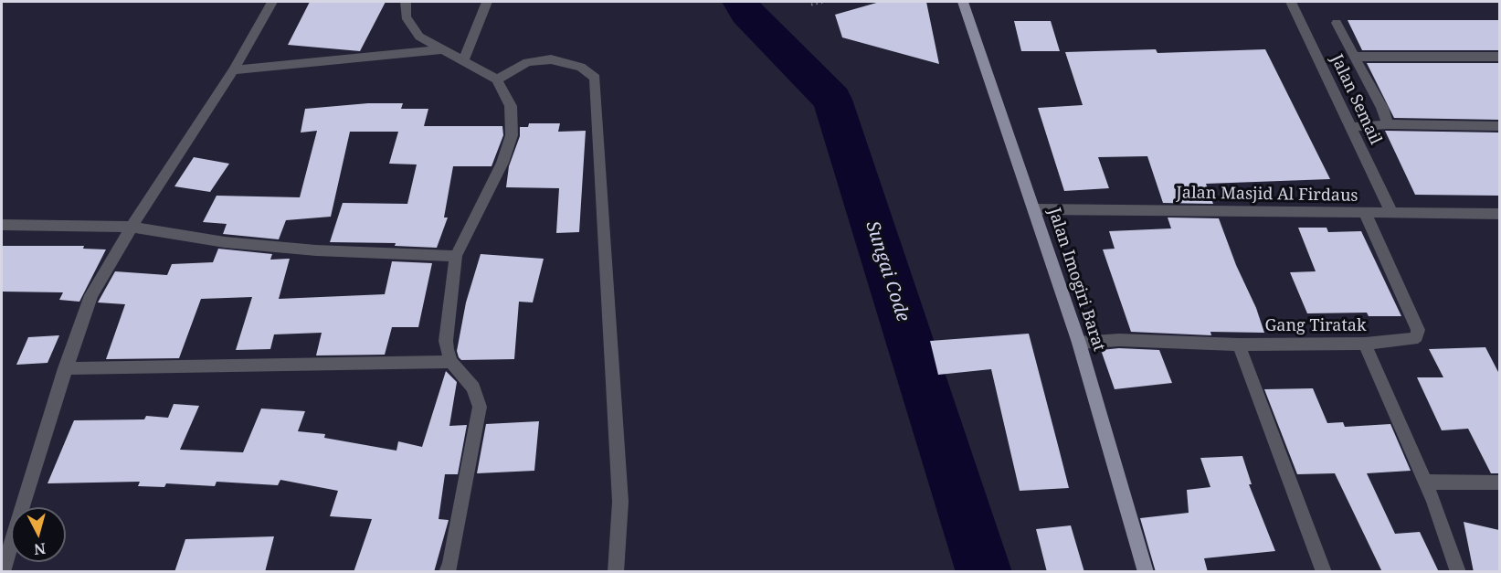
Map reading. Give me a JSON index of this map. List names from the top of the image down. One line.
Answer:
{"streets":{"main road":["Jalan Imogiri Barat"],"street":["Jalan Semail","Jalan Masjid Al Firdaus","Gang Tiratak"]},"crossings":[["Jalan Semail","Jalan Masjid Al Firdaus"],["Jalan Masjid Al Firdaus","Jalan Imogiri Barat"],["Jalan Masjid Al Firdaus","Gang Tiratak"],["Jalan Imogiri Barat","Gang Tiratak"]],"water":["Sungai Code"],"north":"bottom"}
